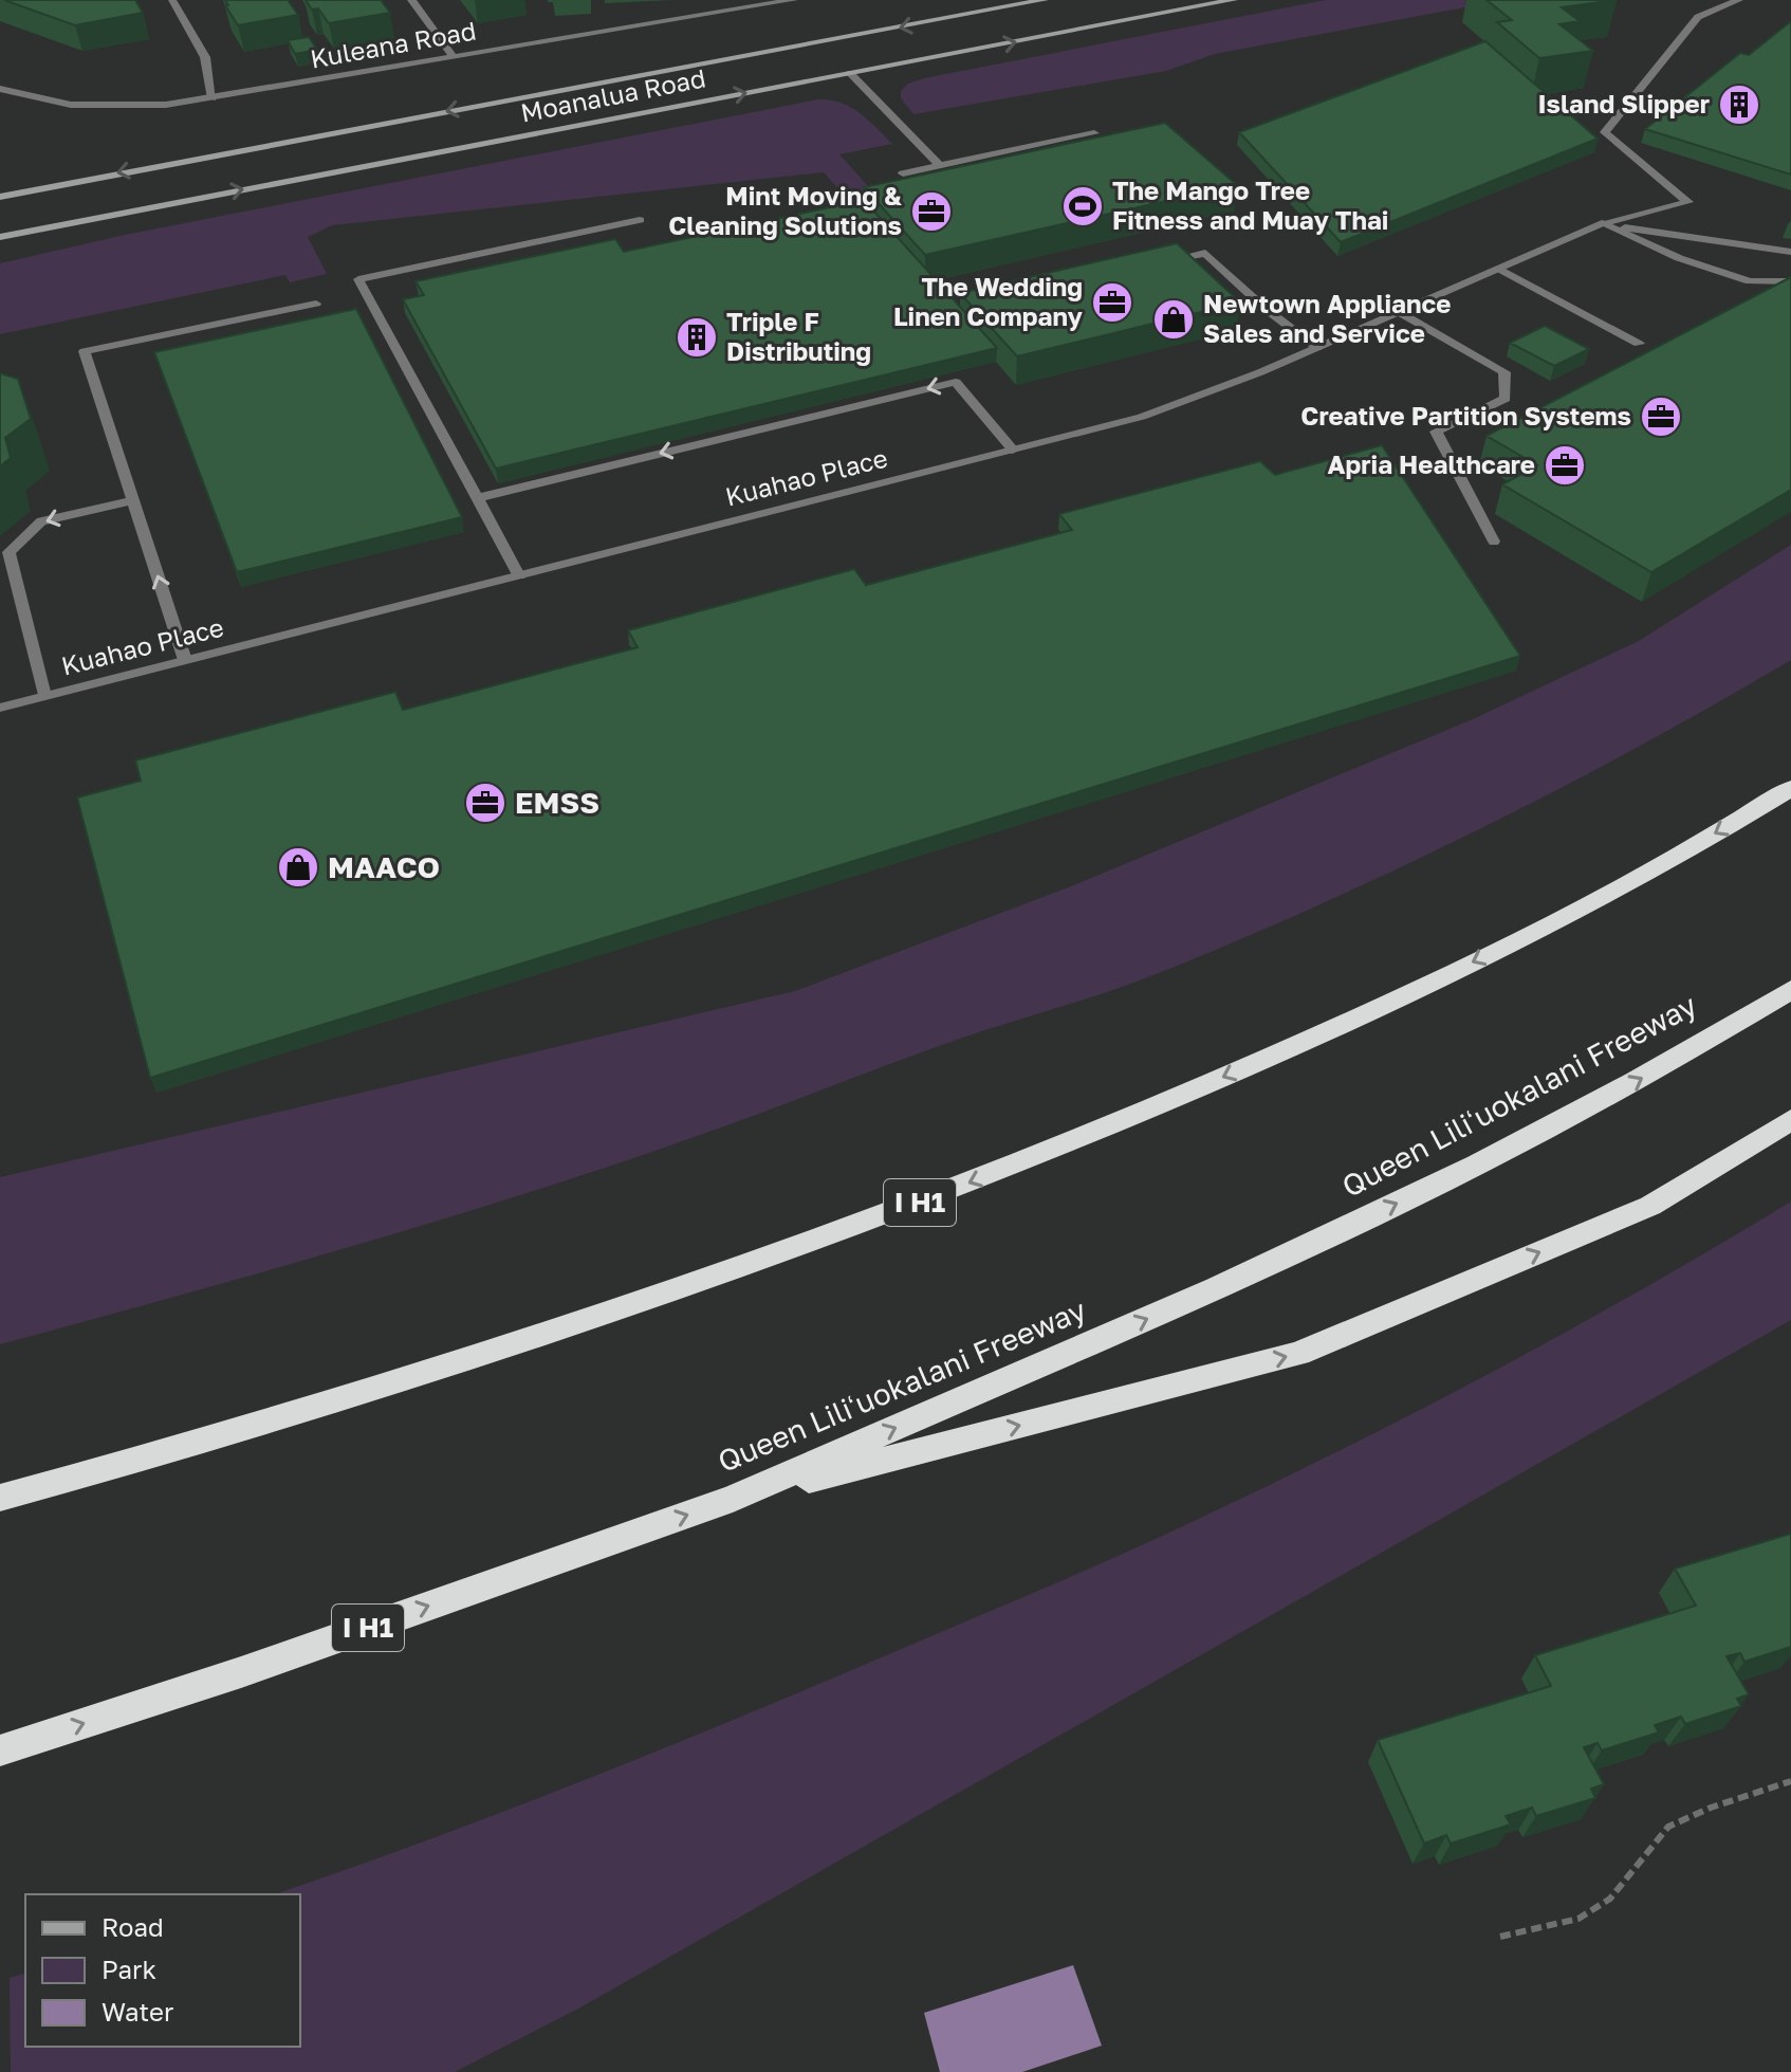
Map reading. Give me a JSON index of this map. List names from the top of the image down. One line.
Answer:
{"streets":{"highway":["Queen Liliʻuokalani Freeway","I H1"],"main road":["Moanalua Road"],"street":["Kuleana Road","Kuahao Place"]},"places":{"building":["Island Slipper","Triple F Distributing"],"sports":["The Mango Tree Fitness and Muay Thai"],"office":["Mint Moving & Cleaning Solutions","The Wedding Linen Company","Creative Partition Systems","Apria Healthcare","EMSS"],"shop":["Newtown Appliance Sales and Service","MAACO"]},"legend":["Road","Park","Water"]}
